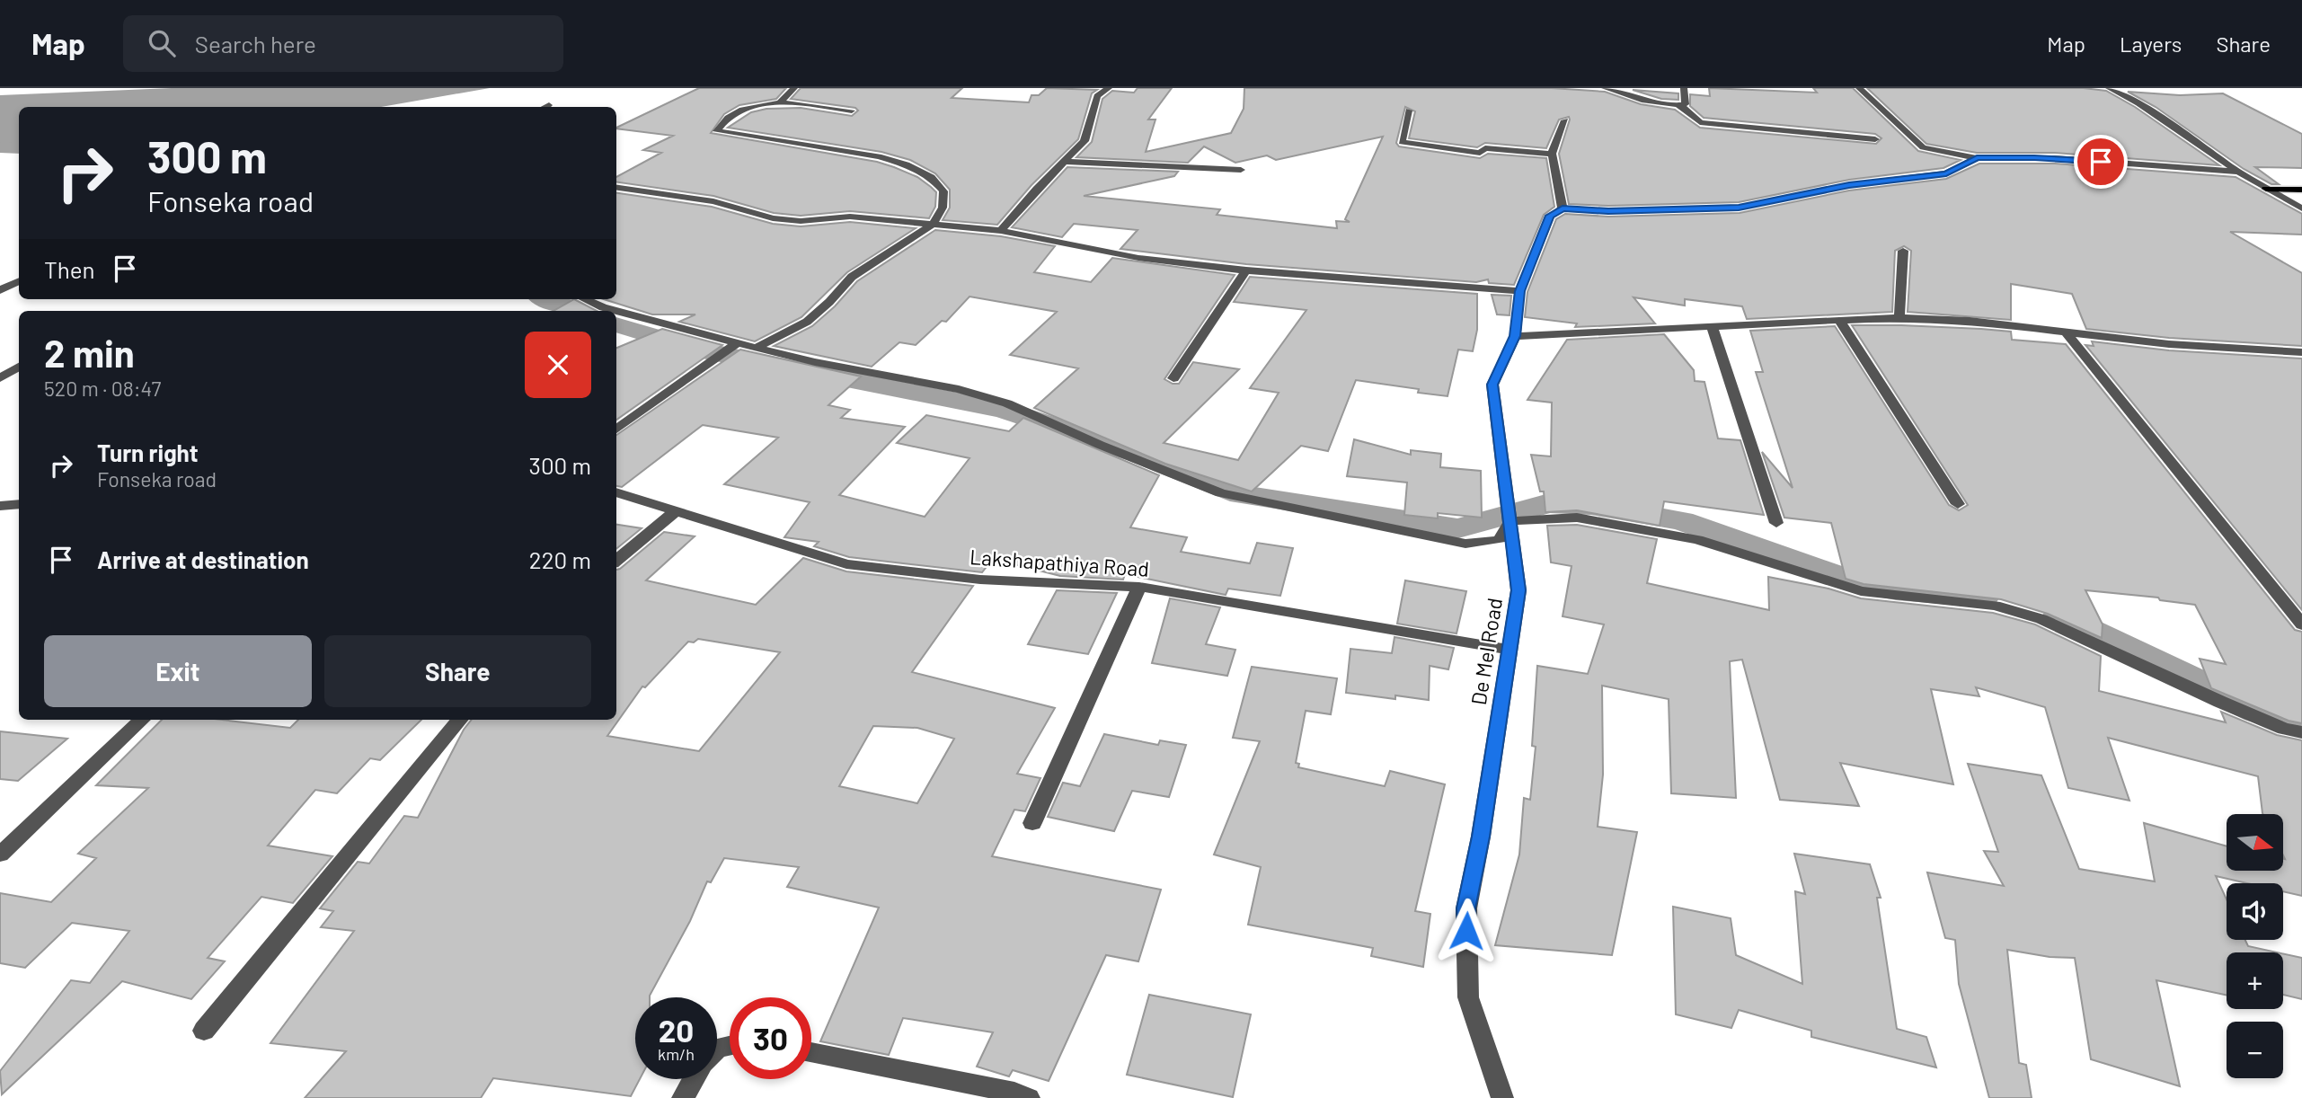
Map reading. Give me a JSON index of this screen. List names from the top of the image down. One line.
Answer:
{"streets":{"street":["Lakshapathiya Road","De Mel Road"]},"crossings":[["Lakshapathiya Road","De Mel Road"]],"north":"right","page":{"header":"Map","search":"Search here","nav":["Map","Layers","Share"],"turn":["300 m","Fonseka road"],"then":"Then","heading":["2 min","520 m · 08:47"],"list":[{"name":"Turn right","note":"Fonseka road","value":"300 m"},{"name":"Arrive at destination","value":"220 m"}],"buttons":["Exit","Share"],"map_buttons":["+","−"],"speed":"20 km/h","limit":"30"}}
